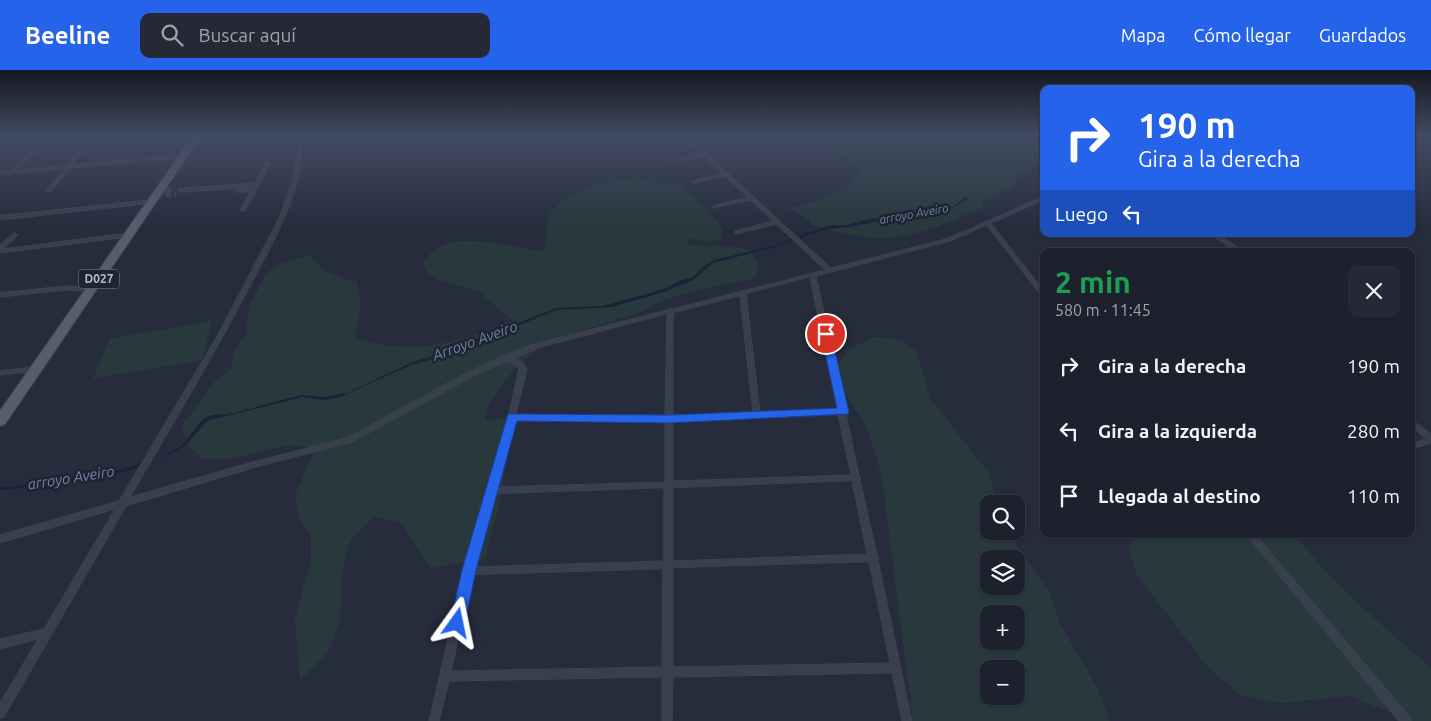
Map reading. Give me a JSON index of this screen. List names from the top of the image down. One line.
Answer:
{"streets":{"main road":["D027"]},"water":["arroyo Aveiro","Arroyo Aveiro"],"page":{"header":"Beeline","search":"Buscar aquí","nav":["Mapa","Cómo llegar","Guardados"],"turn":["190 m","Gira a la derecha"],"then":"Luego","heading":["2 min","580 m · 11:45"],"list":[{"name":"Gira a la derecha","value":"190 m"},{"name":"Gira a la izquierda","value":"280 m"},{"name":"Llegada al destino","value":"110 m"}],"map_buttons":["+","−"]}}
